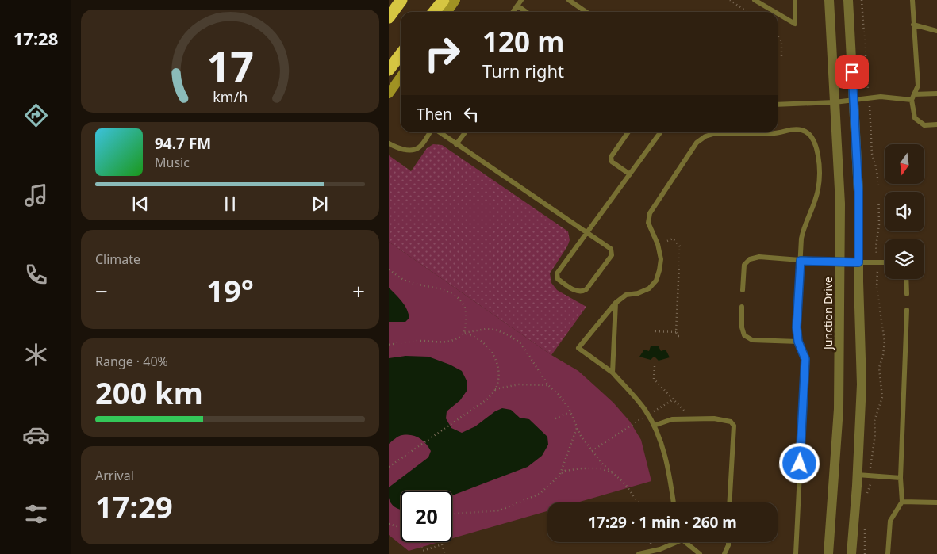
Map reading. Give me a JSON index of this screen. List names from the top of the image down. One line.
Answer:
{"streets":{"street":["Junction Drive"]},"north":"bottom","page":{"tabs":"17:28","turn":["120 m","Turn right"],"then":"Then","song":["94.7 FM","Music"],"tile":["Climate",["Range · 40%","200 km"],["Arrival","17:29"]],"heat":["−","19°","+"],"limit":"20","trip":"17:29 · 1 min · 260 m","gauge":["17","km/h"]}}
